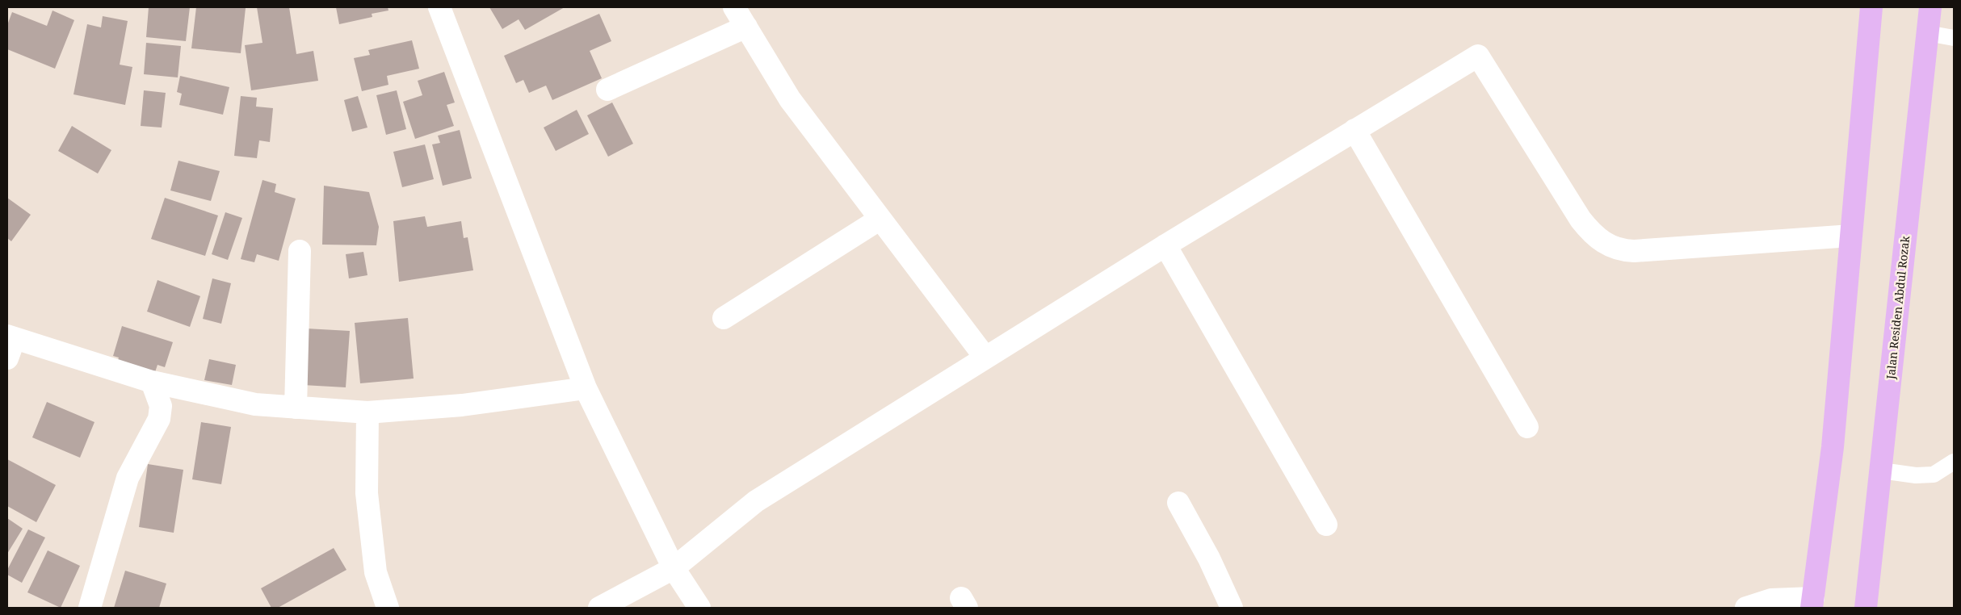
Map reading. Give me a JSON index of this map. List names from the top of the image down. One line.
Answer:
{"streets":{"highway":["Jalan Residen Abdul Rozak"]}}
